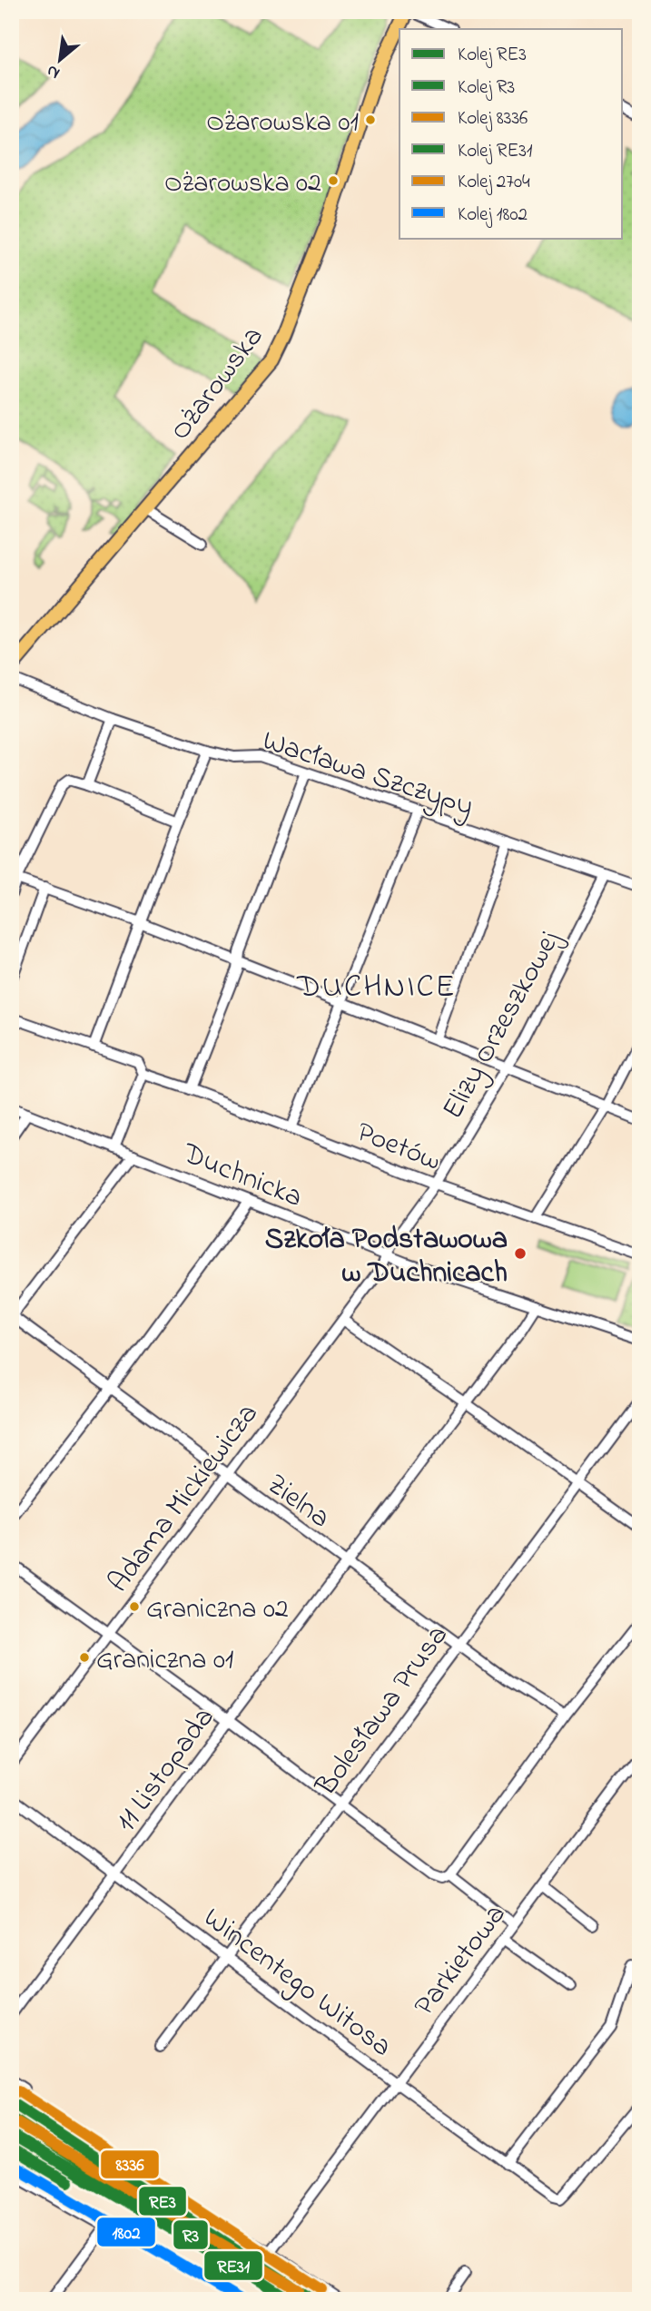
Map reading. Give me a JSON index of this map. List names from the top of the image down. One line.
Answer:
{"streets":{"main road":["Ożarowska"],"street":["Wacława Szczypy","Elizy Orzeszkowej","Poetów","Duchnicka","Adama Mickiewicza","Zielna","Bolesława Prusa","11 Listopada","Parkietowa","Wincentego Witosa"]},"crossings":[["Wacława Szczypy","Elizy Orzeszkowej"],["Elizy Orzeszkowej","Poetów"],["Elizy Orzeszkowej","Duchnicka"],["Elizy Orzeszkowej","Adama Mickiewicza"],["Duchnicka","Adama Mickiewicza"],["Duchnicka","11 Listopada"],["Adama Mickiewicza","Zielna"],["Zielna","Bolesława Prusa"],["Zielna","11 Listopada"],["Bolesława Prusa","Wincentego Witosa"],["11 Listopada","Wincentego Witosa"],["Parkietowa","Wincentego Witosa"]],"districts":["DUCHNICE"],"places":["Ożarowska 01","Ożarowska 02","Szkoła Podstawowa w Duchnicach","Graniczna 02","Graniczna 01"],"lines":["rail line 8336","rail line RE3","rail line R3","rail line 2704","rail line RE31","rail line 1802"],"legend":["Kolej RE3","Kolej R3","Kolej 8336","Kolej RE31","Kolej 2704","Kolej 1802"],"north":"bottom left"}
